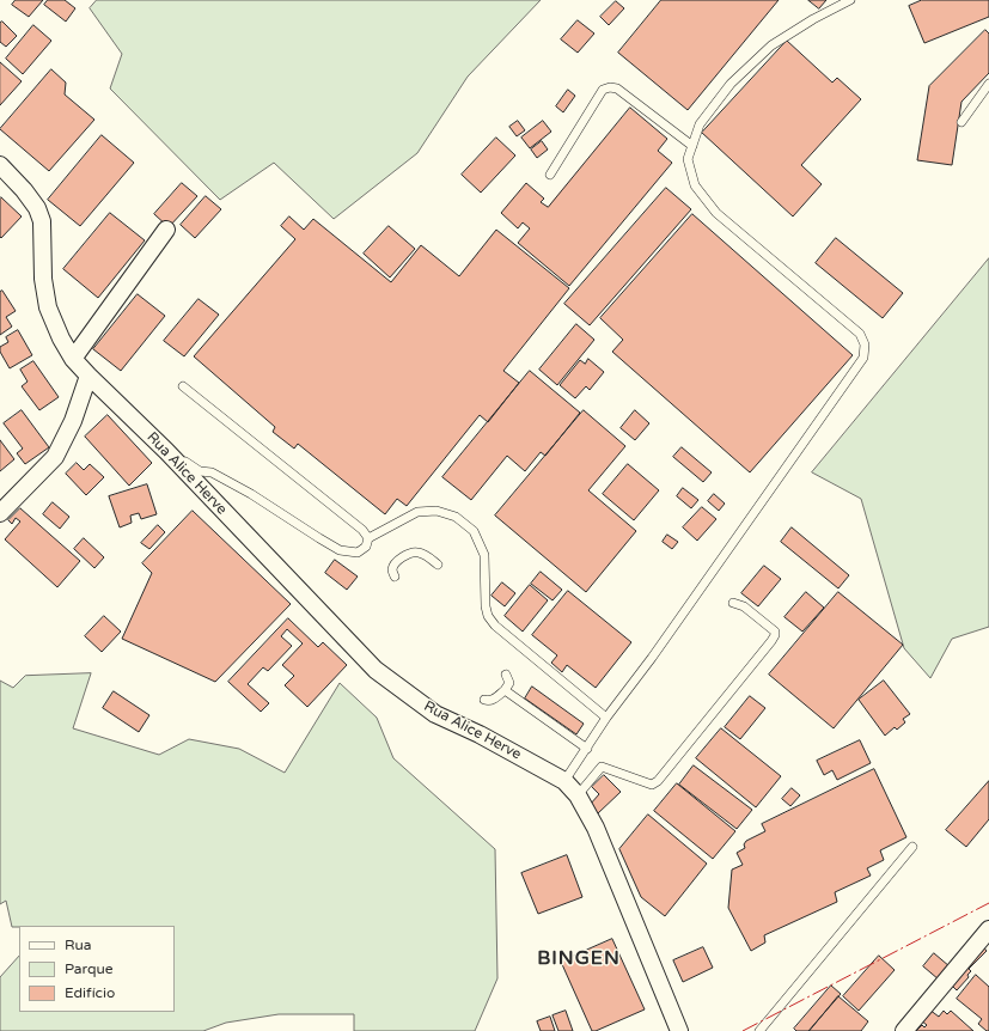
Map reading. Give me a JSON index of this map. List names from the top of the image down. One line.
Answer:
{"streets":{"street":["Rua Alice Herve"]},"districts":["BINGEN"],"legend":["Rua","Parque","Edifício"]}
